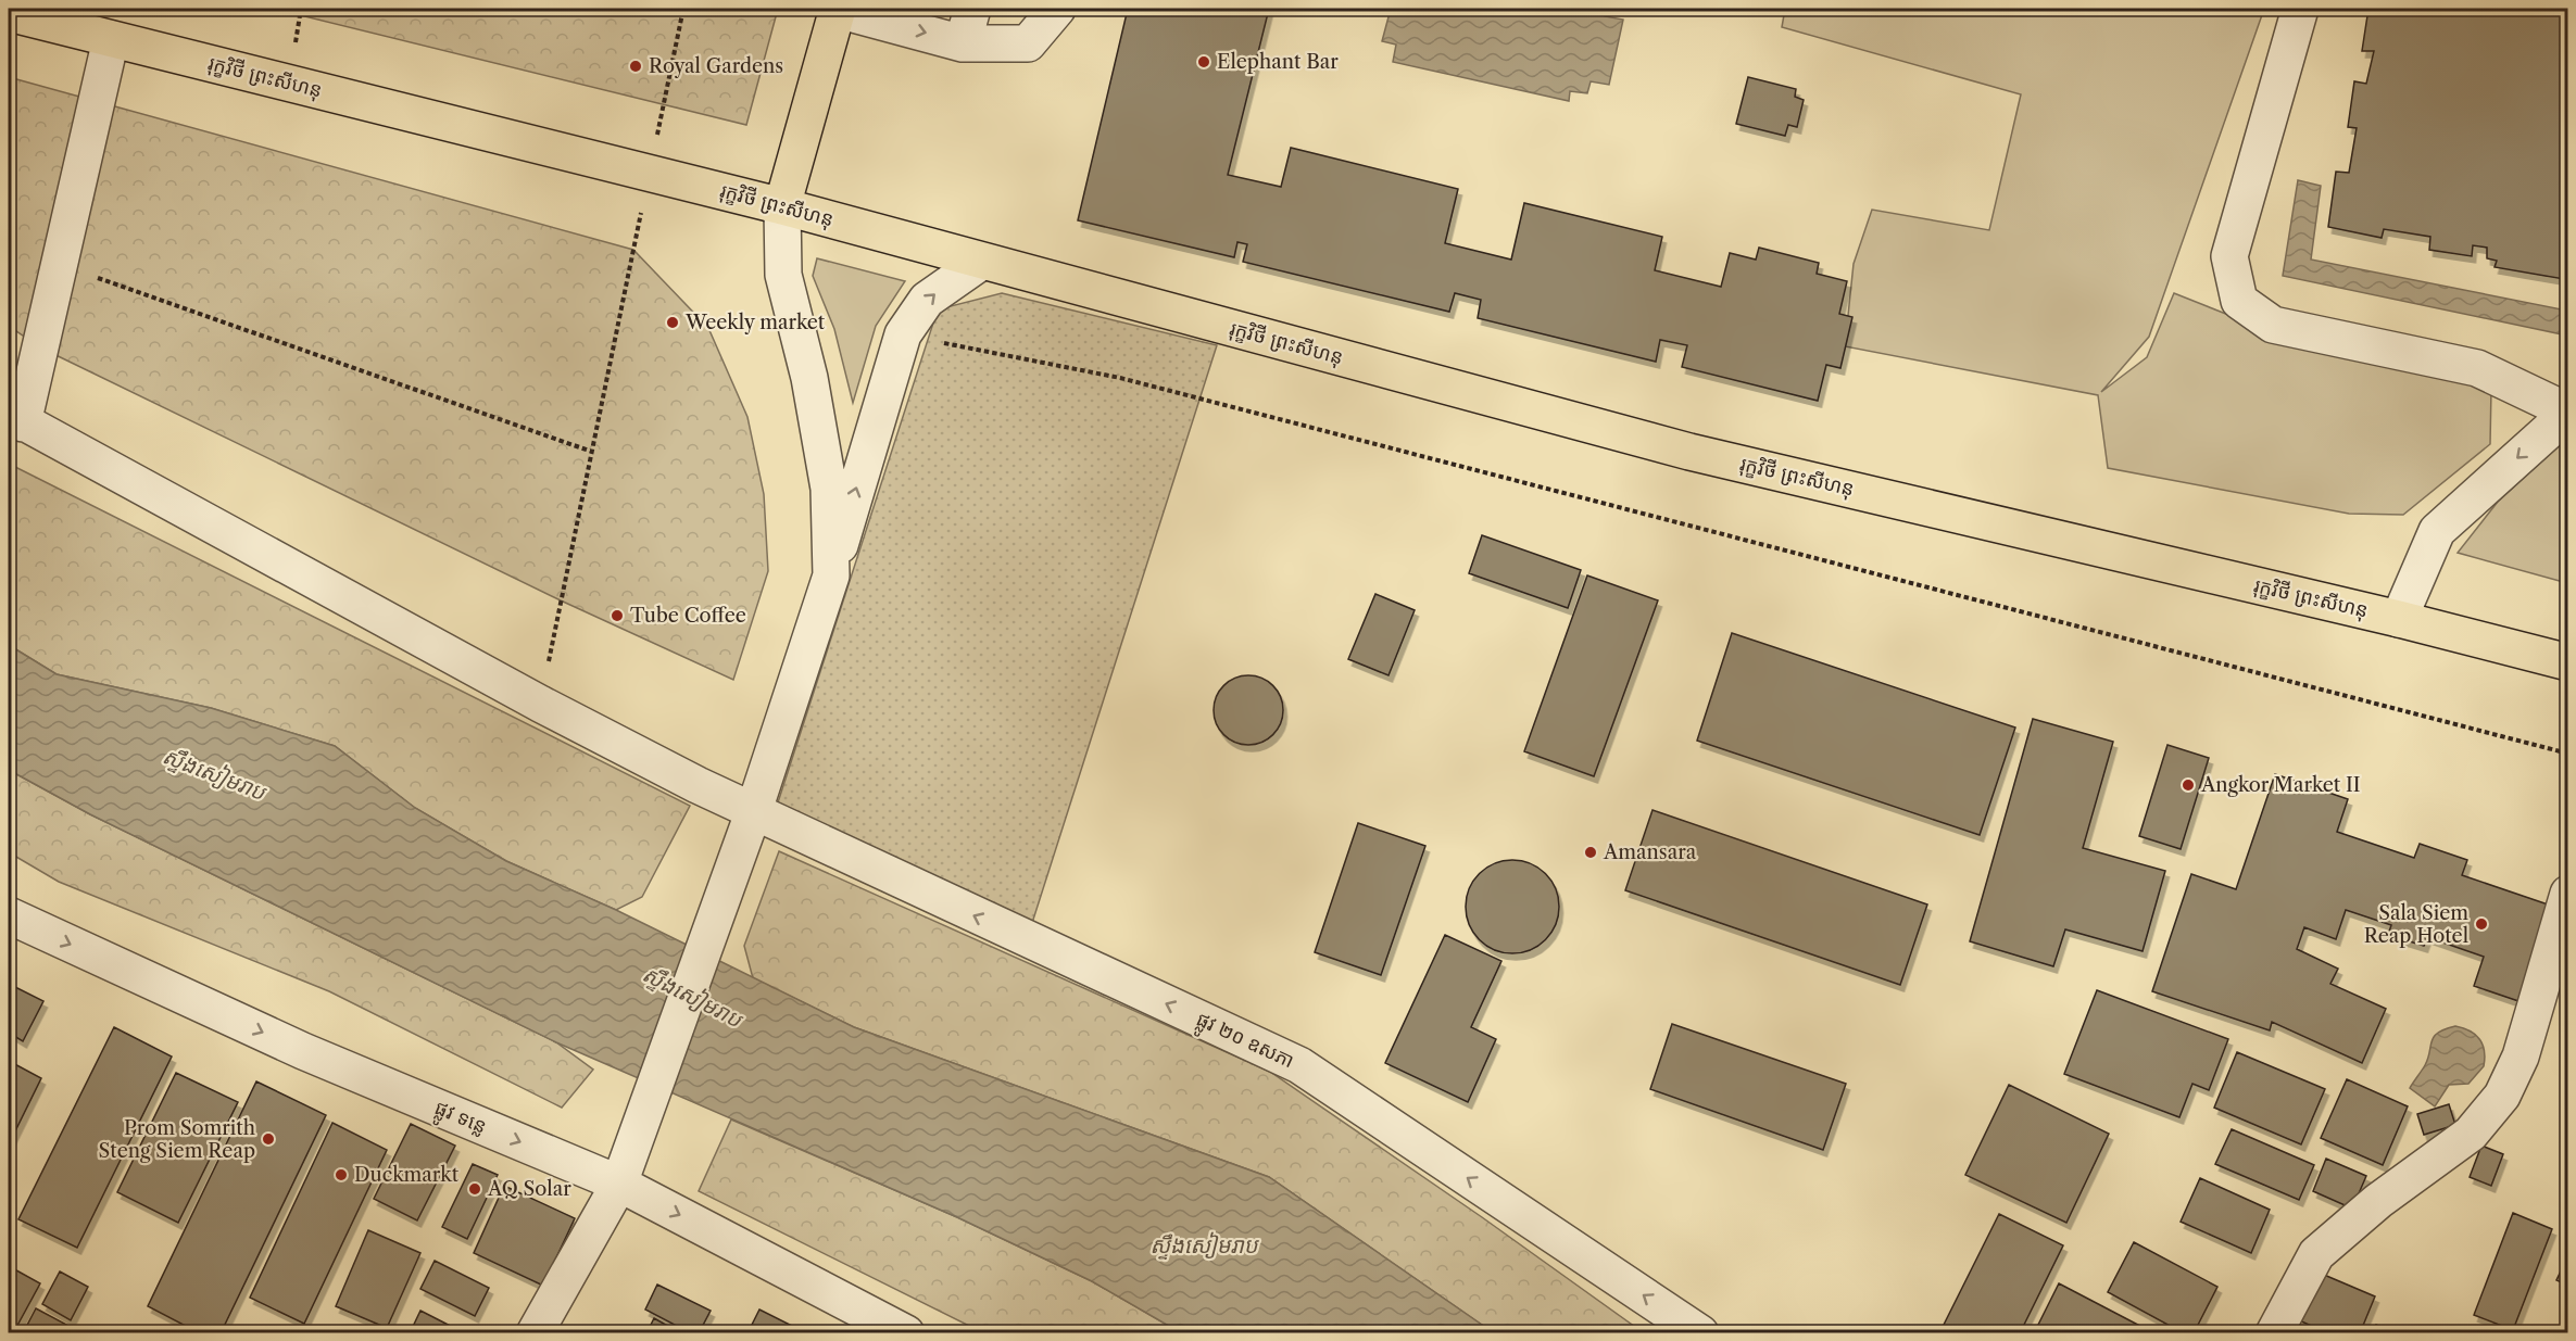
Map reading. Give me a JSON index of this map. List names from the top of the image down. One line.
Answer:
{"streets":{"main road":["រុក្ខវិថី ព្រះសីហនុ"],"street":["ផ្លូវ ២០ ឧសភា","ផ្លូវ ទន្លេ"]},"one_way":["ផ្លូវ ២០ ឧសភា","ផ្លូវ ទន្លេ"],"water":["ស្ទឹងសៀមរាប"],"places":["Elephant Bar","Royal Gardens","Weekly market","Tube Coffee","Angkor Market II","Amansara","Sala Siem Reap Hotel","Prom Somrith Steng Siem Reap","Duckmarkt","AQ Solar"]}
